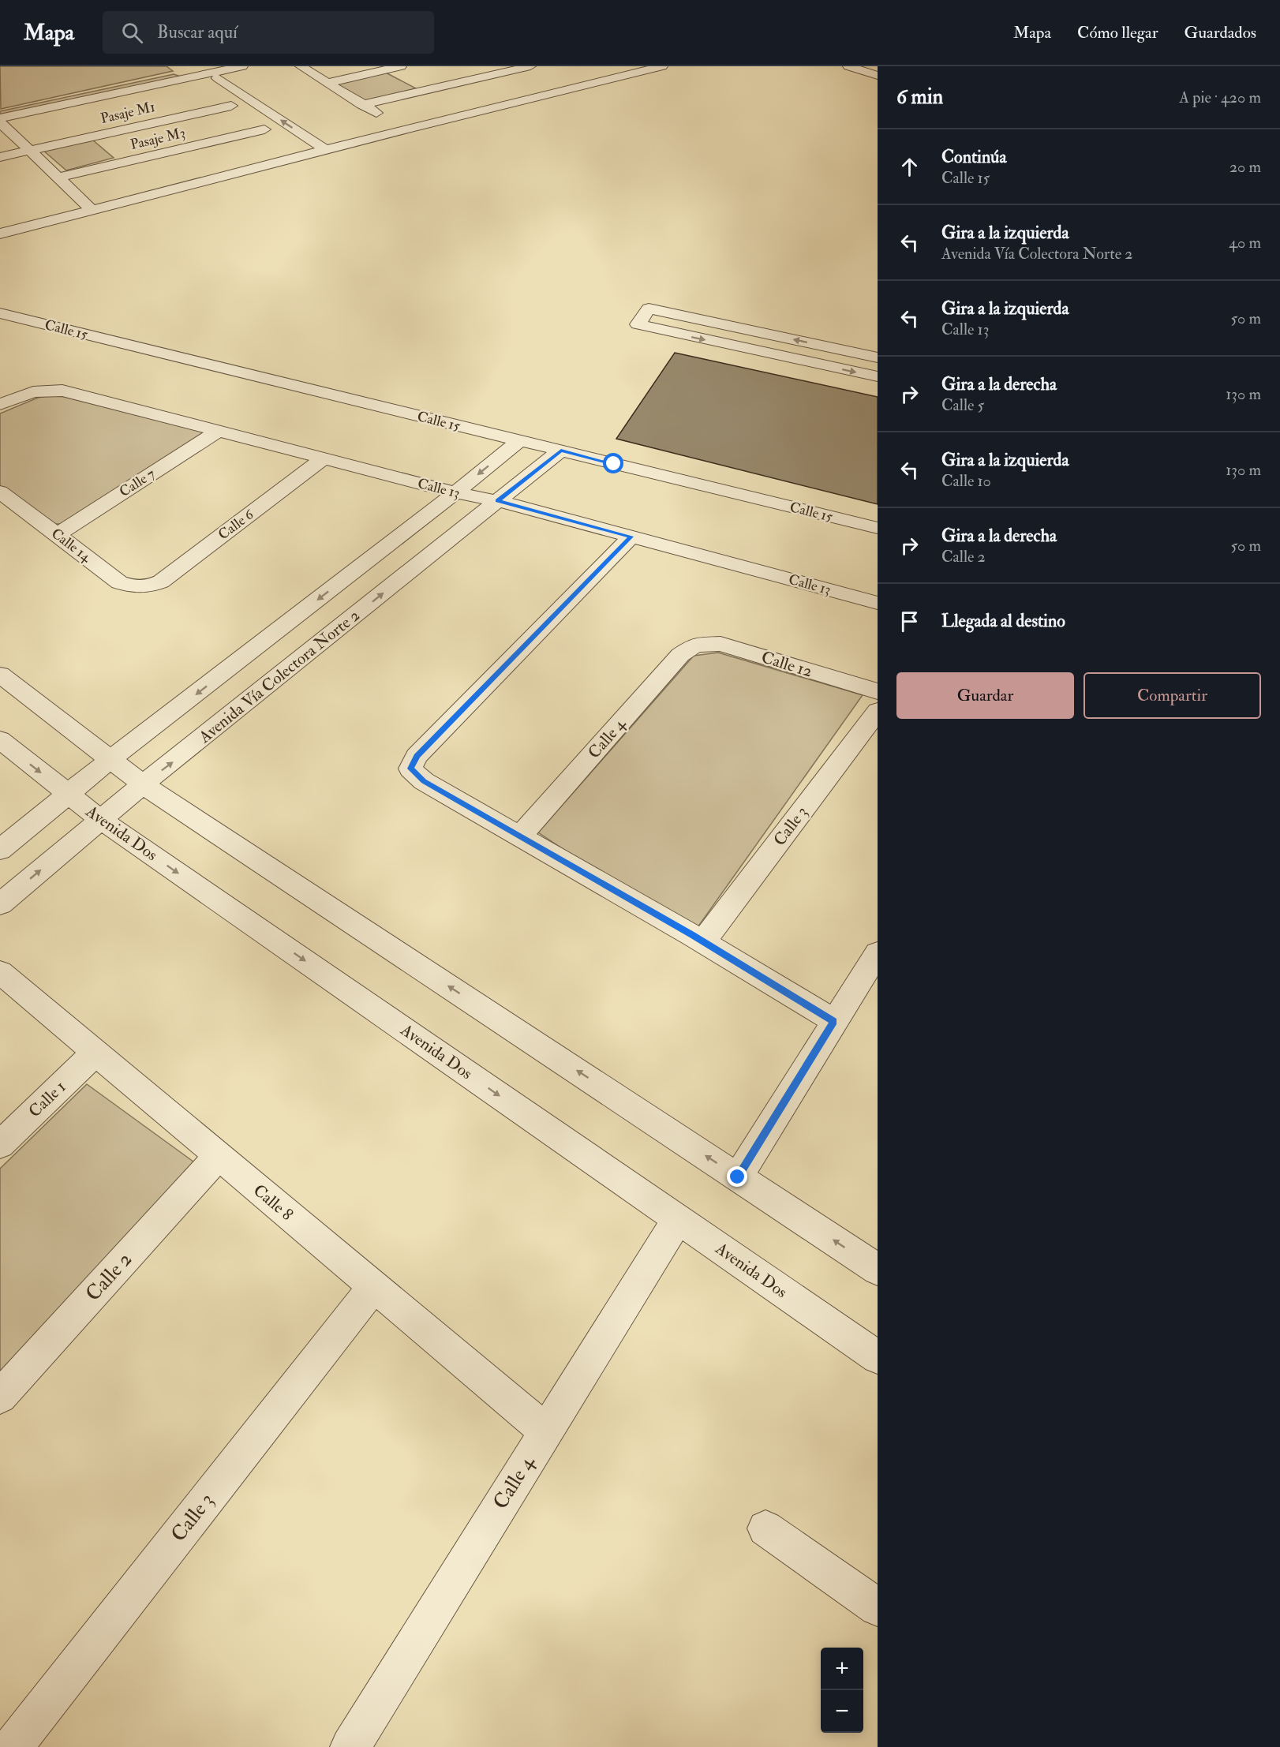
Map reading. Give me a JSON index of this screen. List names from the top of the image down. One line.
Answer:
{"streets":{"street":["Pasaje M1","Pasaje M3","Calle 15","Calle 7","Calle 13","Calle 6","Calle 14","Calle 12","Avenida Vía Colectora Norte 2","Calle 4","Calle 3","Avenida Dos","Calle 1","Calle 8","Calle 2"]},"crossings":[["Pasaje M1","Pasaje M3"],["Calle 15","Avenida Vía Colectora Norte 2"],["Calle 7","Calle 13"],["Calle 7","Calle 14"],["Calle 13","Calle 6"],["Calle 13","Avenida Vía Colectora Norte 2"],["Calle 6","Calle 14"],["Calle 12","Calle 4"],["Avenida Vía Colectora Norte 2","Avenida Dos"],["Calle 4","Avenida Dos"],["Calle 4","Calle 8"],["Calle 3","Calle 8"],["Calle 1","Calle 8"],["Calle 8","Calle 2"]],"page":{"header":"Mapa","search":"Buscar aquí","nav":["Mapa","Cómo llegar","Guardados"],"heading":["6 min","A pie · 420 m"],"list":[["Continúa","Calle 15","20 m"],["Gira a la izquierda","Avenida Vía Colectora Norte 2","40 m"],["Gira a la izquierda","Calle 13","50 m"],["Gira a la derecha","Calle 5","130 m"],["Gira a la izquierda","Calle 10","130 m"],["Gira a la derecha","Calle 2","50 m"],"Llegada al destino"],"buttons":["Guardar","Compartir"],"map_buttons":["+","−"]}}
